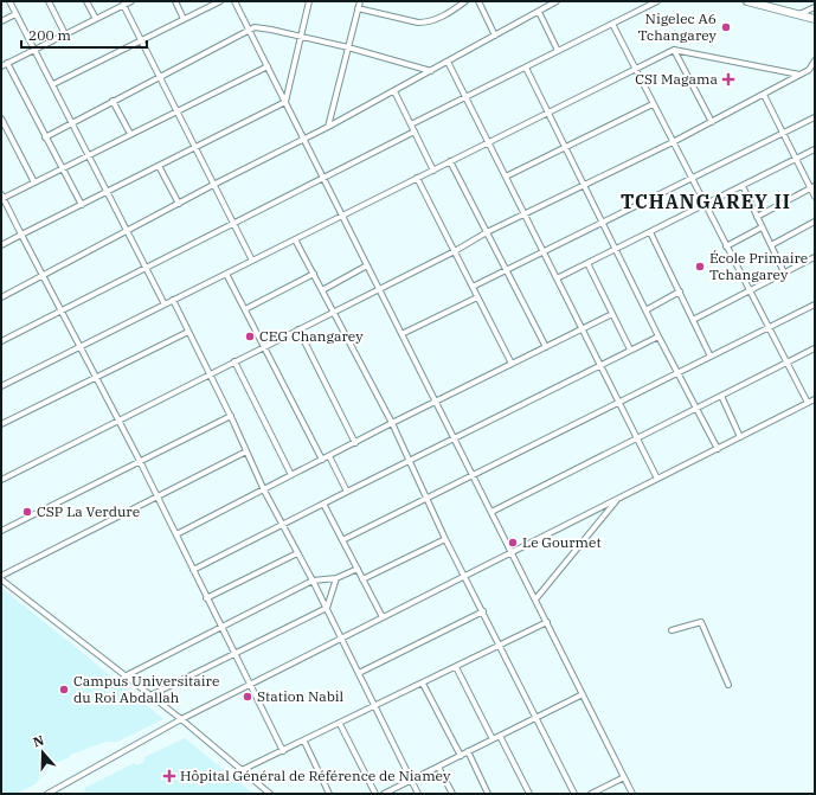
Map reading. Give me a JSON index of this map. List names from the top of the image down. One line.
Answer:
{"districts":["TCHANGAREY II"],"places":{"other":["Nigelec A6 Tchangarey","École Primaire Tchangarey","CEG Changarey","CSP La Verdure","Le Gourmet","Campus Universitaire du Roi Abdallah","Station Nabil"],"health":["CSI Magama","Hôpital Général de Référence de Niamey"]},"scale_bar":"200 m","north":"top"}
